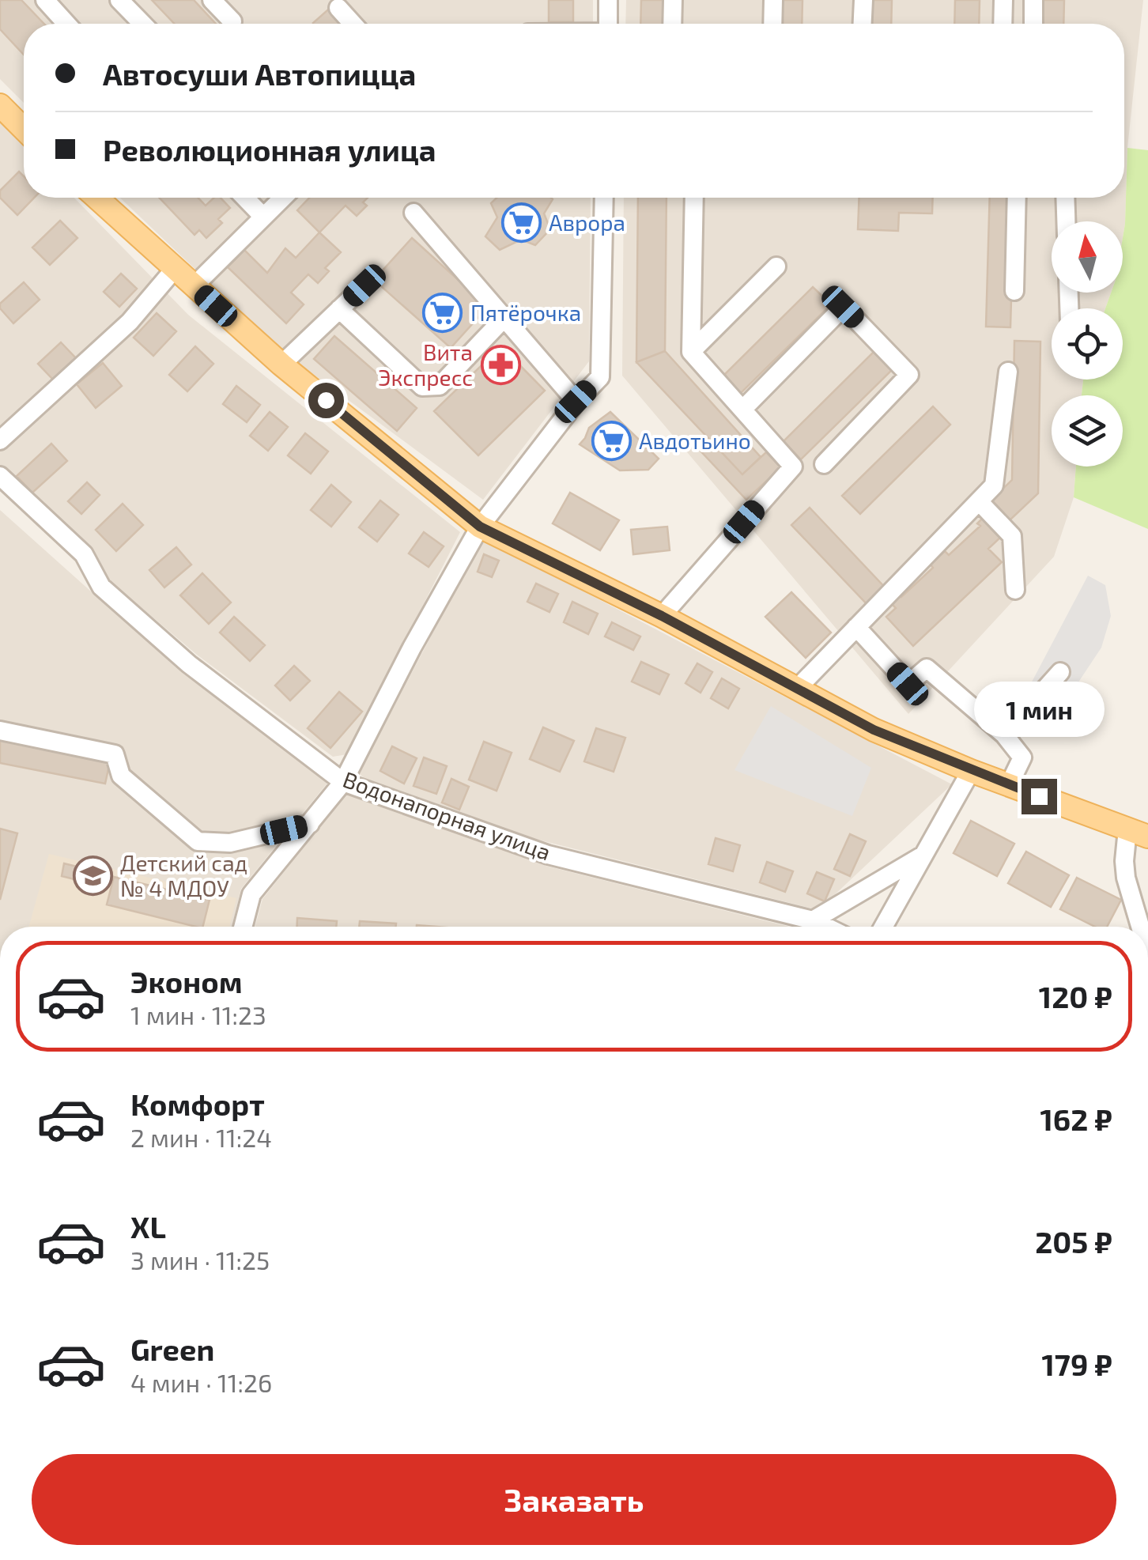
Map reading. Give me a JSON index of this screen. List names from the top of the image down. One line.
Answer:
{"streets":{"street":["Водонапорная улица"]},"places":{"supermarket":["Аврора","Пятёрочка","Авдотьино"],"pharmacy":["Вита Экспресс"],"school or university":["Детский сад № 4 МДОУ"]},"north":"top","page":{"banner":["Автосуши Автопицца","Революционная улица"],"bubble":"1 мин","list":[{"name":"Эконом","note":"1 мин · 11:23","value":"120 ₽"},{"name":"Комфорт","note":"2 мин · 11:24","value":"162 ₽"},{"name":"XL","note":"3 мин · 11:25","value":"205 ₽"},{"name":"Green","note":"4 мин · 11:26","value":"179 ₽"}],"buttons":"Заказать"}}
